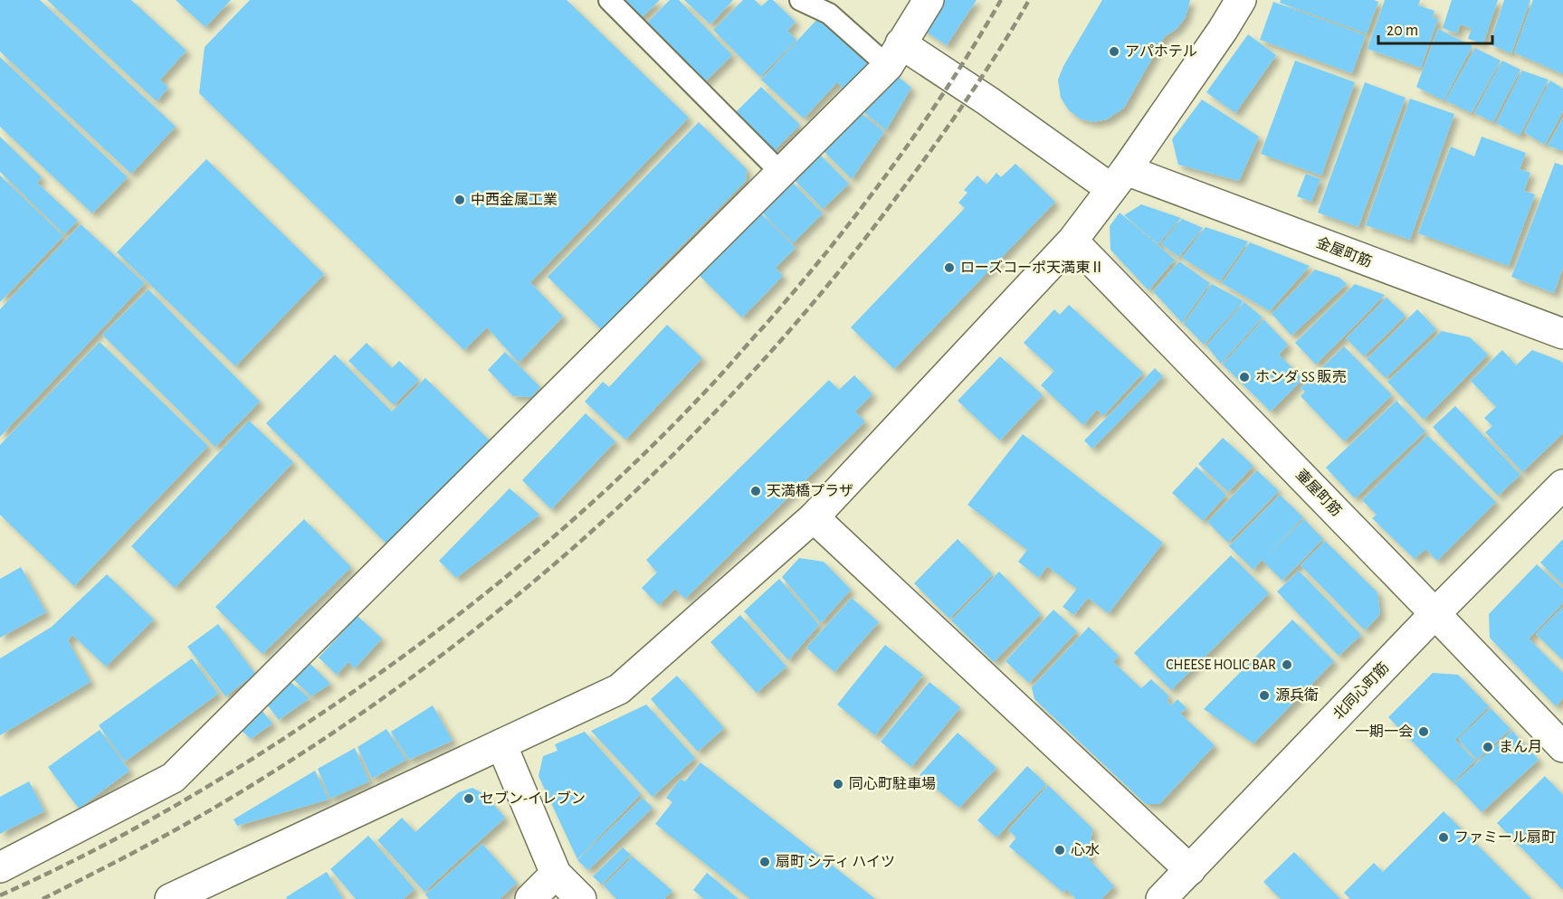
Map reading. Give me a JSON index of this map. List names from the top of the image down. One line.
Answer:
{"streets":{"street":["金屋町筋","壷屋町筋","北同心町筋"]},"crossings":[["壷屋町筋","北同心町筋"]],"places":["アパホテル","中西金属工業","ローズコーポ天満東Ⅱ","ホンダ SS 販売","天満橋プラザ","CHEESE HOLIC BAR","源兵衛","一期一会","まん月","同心町駐車場","セブン-イレブン","ファミール扇町","心水","扇町 シティ ハイツ"],"scale_bar":"20 m"}
